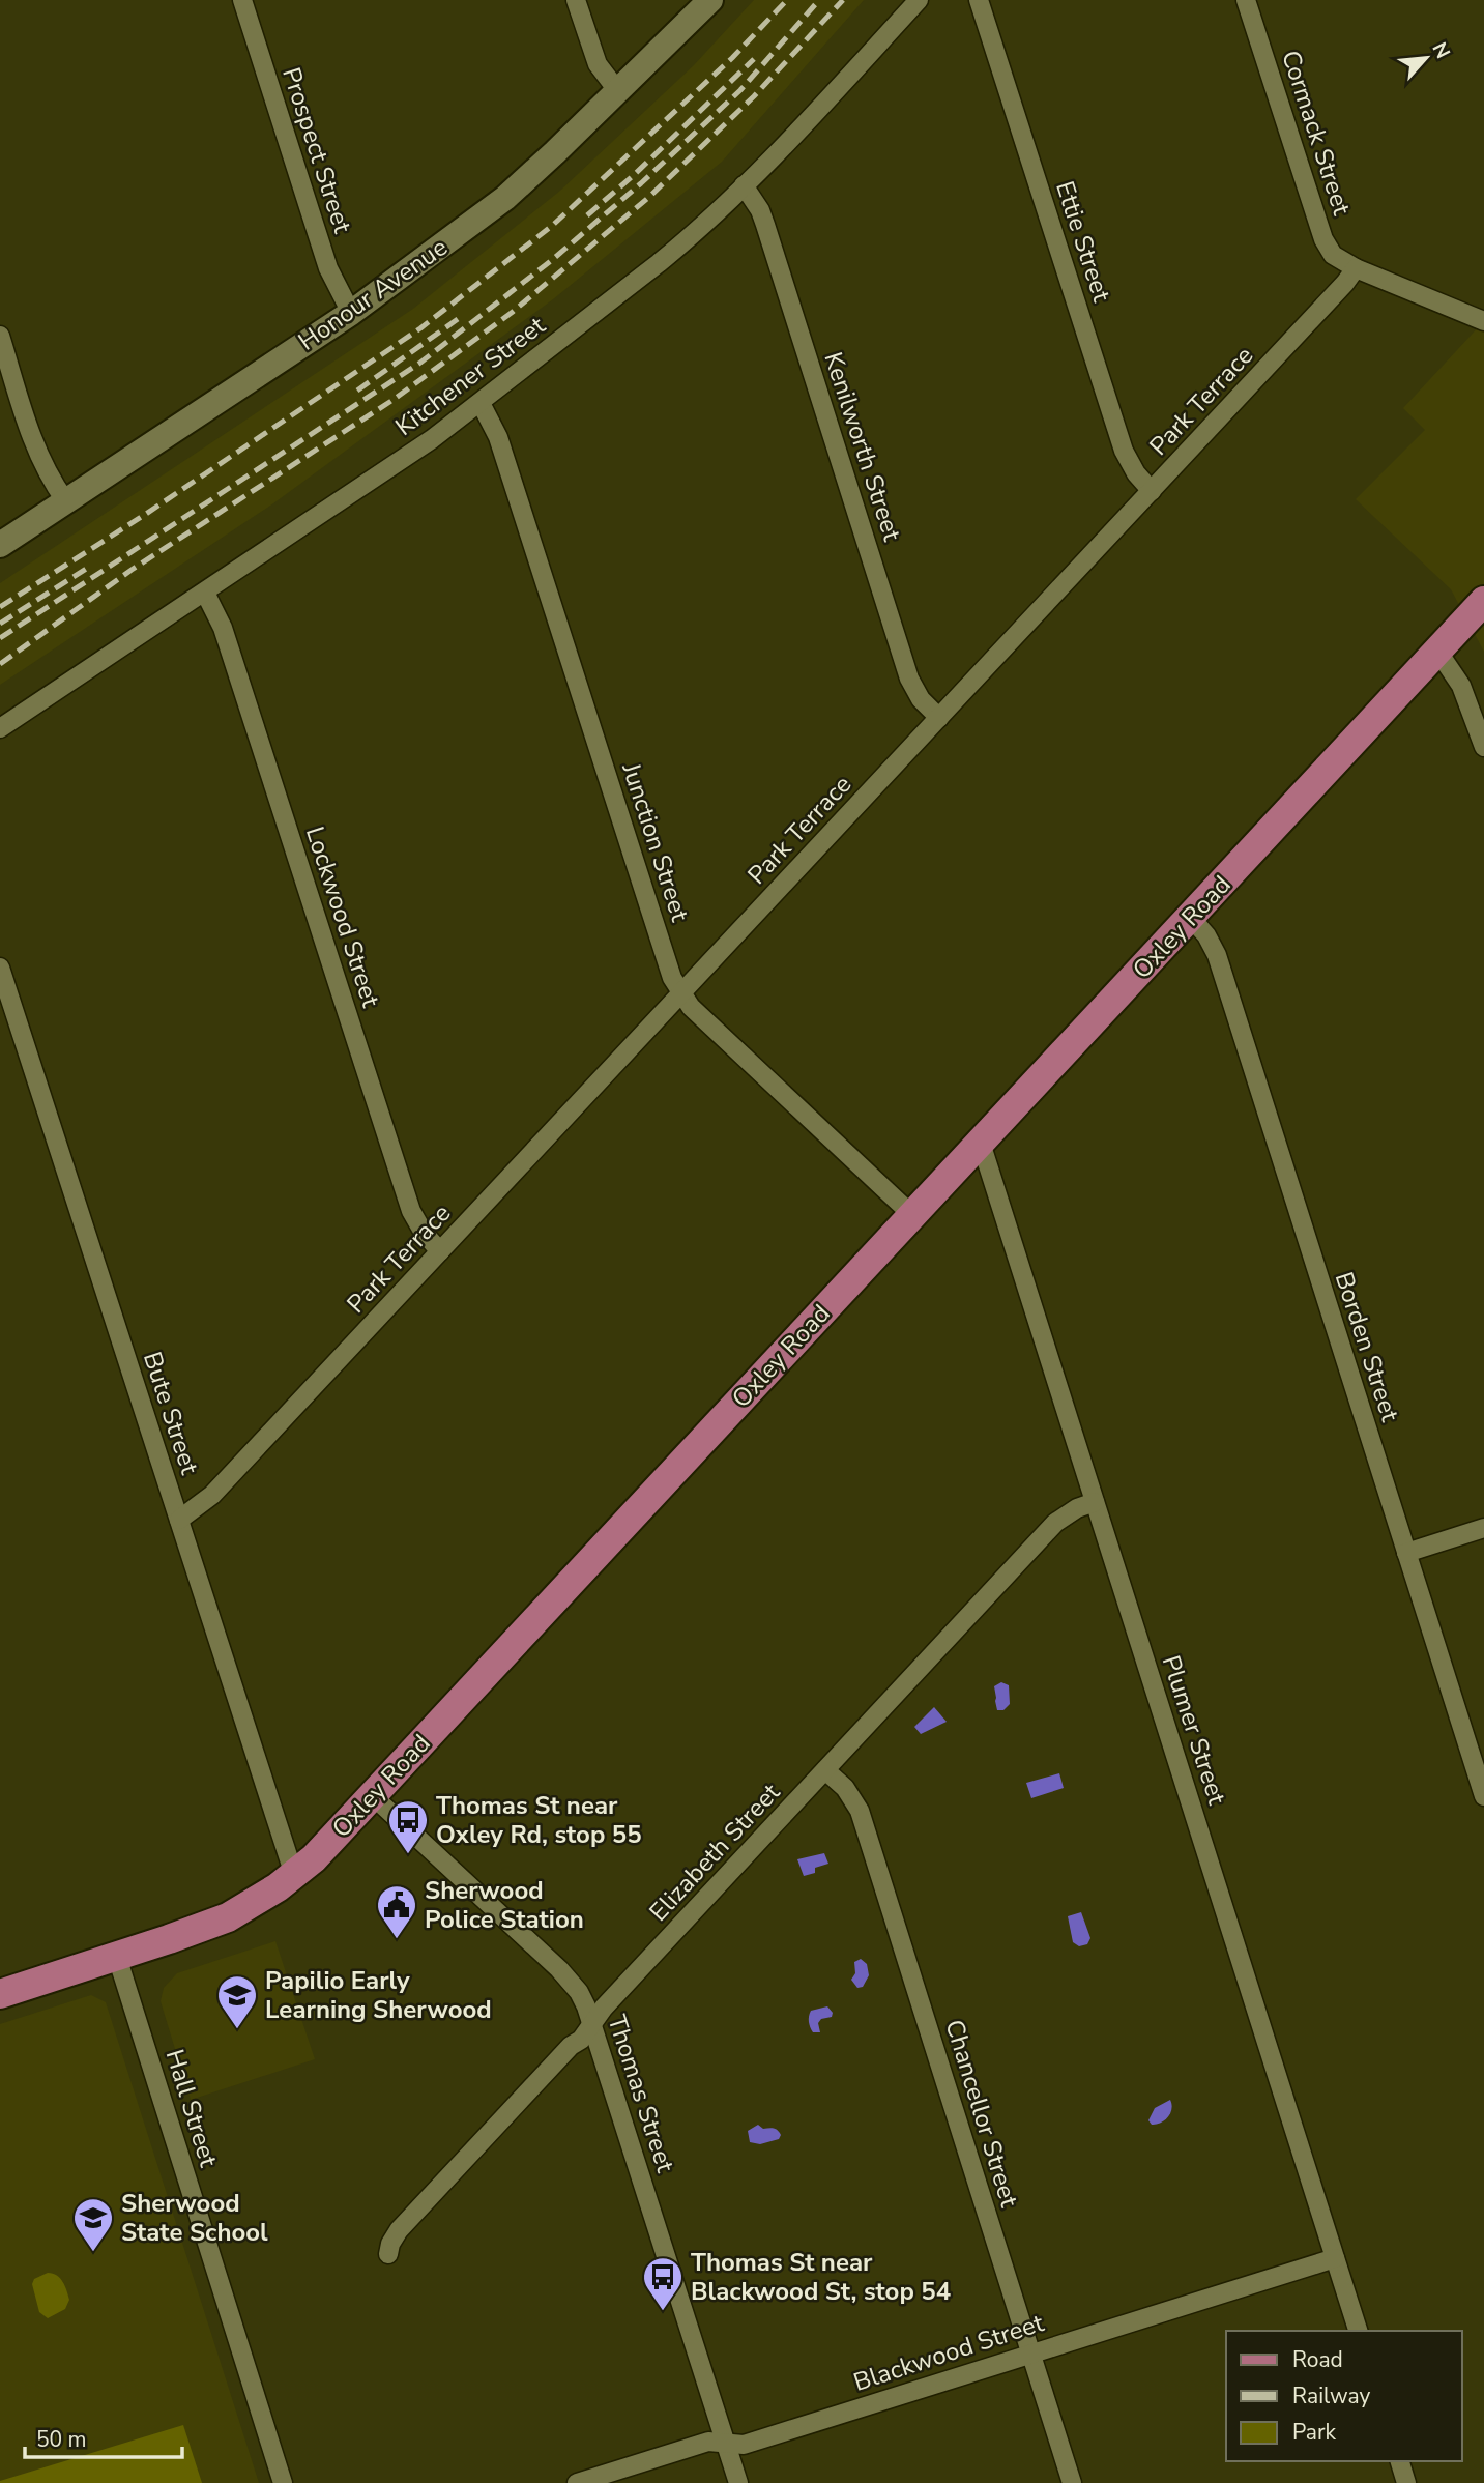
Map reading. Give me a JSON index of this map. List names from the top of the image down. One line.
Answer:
{"streets":{"main road":["Oxley Road"],"street":["Cormack Street","Prospect Street","Ettie Street","Honour Avenue","Kitchener Street","Park Terrace","Kenilworth Street","Junction Street","Lockwood Street","Borden Street","Bute Street","Plumer Street","Elizabeth Street","Thomas Street","Hall Street","Chancellor Street","Blackwood Street"]},"crossings":[["Cormack Street","Park Terrace"],["Prospect Street","Honour Avenue"],["Ettie Street","Park Terrace"],["Kitchener Street","Kenilworth Street"],["Kitchener Street","Junction Street"],["Kitchener Street","Lockwood Street"],["Park Terrace","Kenilworth Street"],["Park Terrace","Junction Street"],["Park Terrace","Lockwood Street"],["Park Terrace","Bute Street"],["Junction Street","Oxley Road"],["Oxley Road","Borden Street"],["Oxley Road","Bute Street"],["Oxley Road","Plumer Street"],["Oxley Road","Thomas Street"],["Oxley Road","Hall Street"],["Plumer Street","Elizabeth Street"],["Plumer Street","Blackwood Street"],["Elizabeth Street","Thomas Street"],["Elizabeth Street","Chancellor Street"],["Thomas Street","Blackwood Street"],["Chancellor Street","Blackwood Street"]],"places":{"bus stop":["Thomas St near Oxley Rd, stop 55","Thomas St near Blackwood St, stop 54"],"public building":["Sherwood Police Station"],"school or university":["Papilio Early Learning Sherwood","Sherwood State School"]},"legend":["Road","Railway","Park"],"scale_bar":"50 m","north":"top right"}
